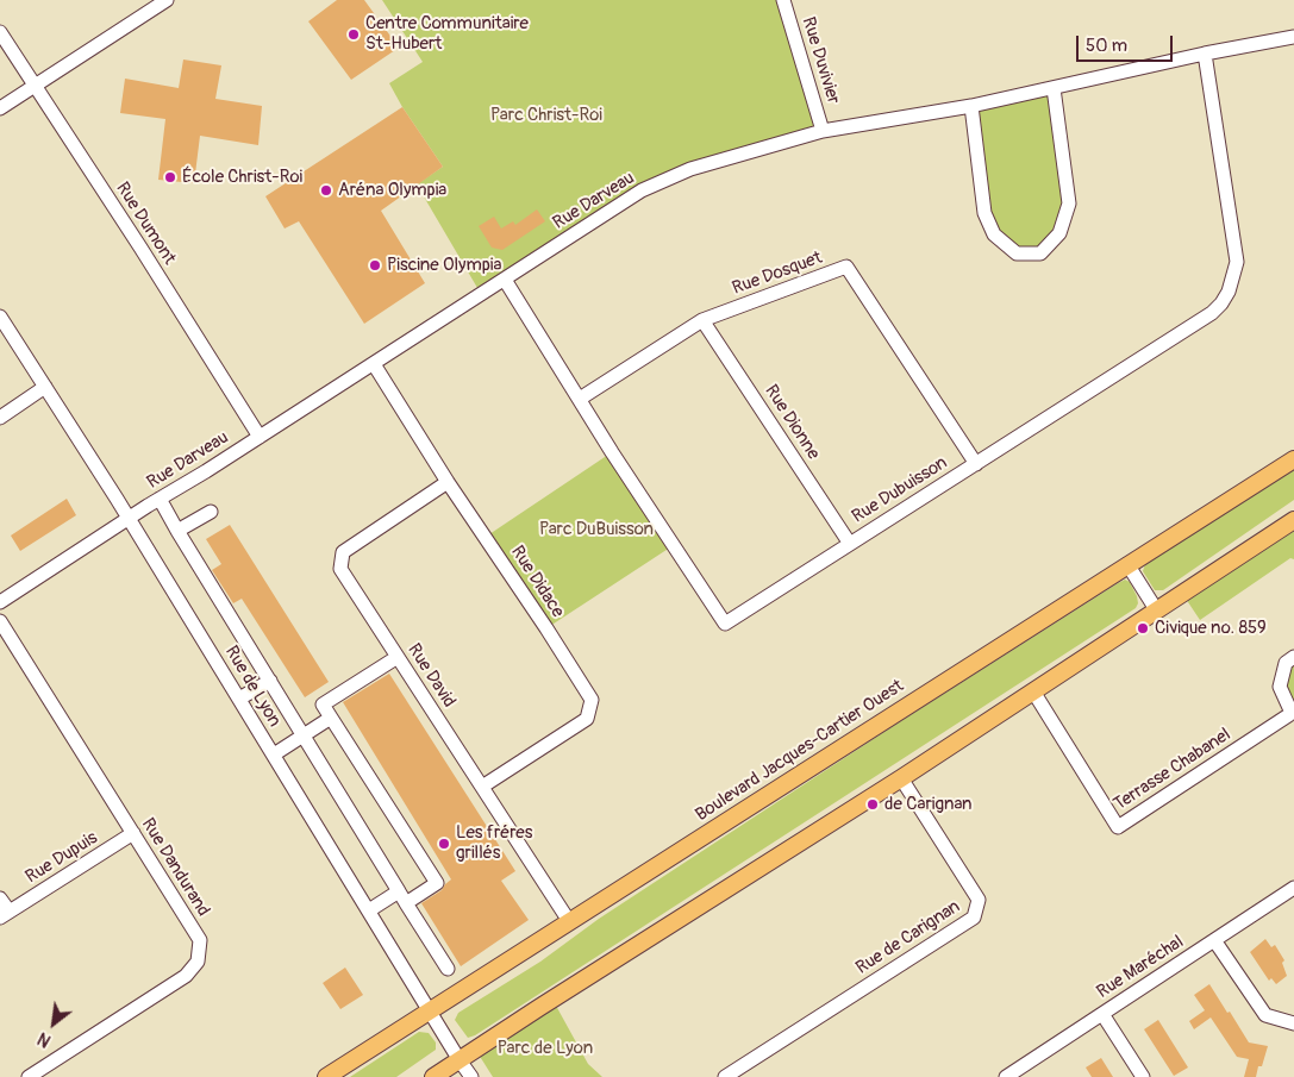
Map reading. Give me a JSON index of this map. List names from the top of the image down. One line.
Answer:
{"streets":{"main road":["Boulevard Jacques-Cartier Ouest"],"street":["Rue Duvivier","Rue Darveau","Rue Dumont","Rue Dosquet","Rue Dionne","Rue Dubuisson","Rue Didace","Rue David","Rue de Lyon","Terrasse Chabanel","Rue Dupuis","Rue Dandurand","Rue de Carignan","Rue Maréchal"]},"crossings":[["Rue Duvivier","Rue Darveau"],["Rue Darveau","Rue Dumont"],["Rue Darveau","Rue Dubuisson"],["Rue Darveau","Rue Didace"],["Rue Darveau","Rue de Lyon"],["Rue Dosquet","Rue Dionne"],["Rue Dosquet","Rue Dubuisson"],["Rue Dionne","Rue Dubuisson"],["Rue Didace","Rue David"],["Rue David","Boulevard Jacques-Cartier Ouest"],["Rue de Lyon","Boulevard Jacques-Cartier Ouest"],["Rue Dupuis","Rue Dandurand"]],"parks":["Parc Christ-Roi","Parc DuBuisson","Parc de Lyon"],"places":["Centre Communitaire St-Hubert","École Christ-Roi","Aréna Olympia","Piscine Olympia","Civique no. 859","de Carignan","Les fréres grillés"],"scale_bar":"50 m","north":"bottom left"}
